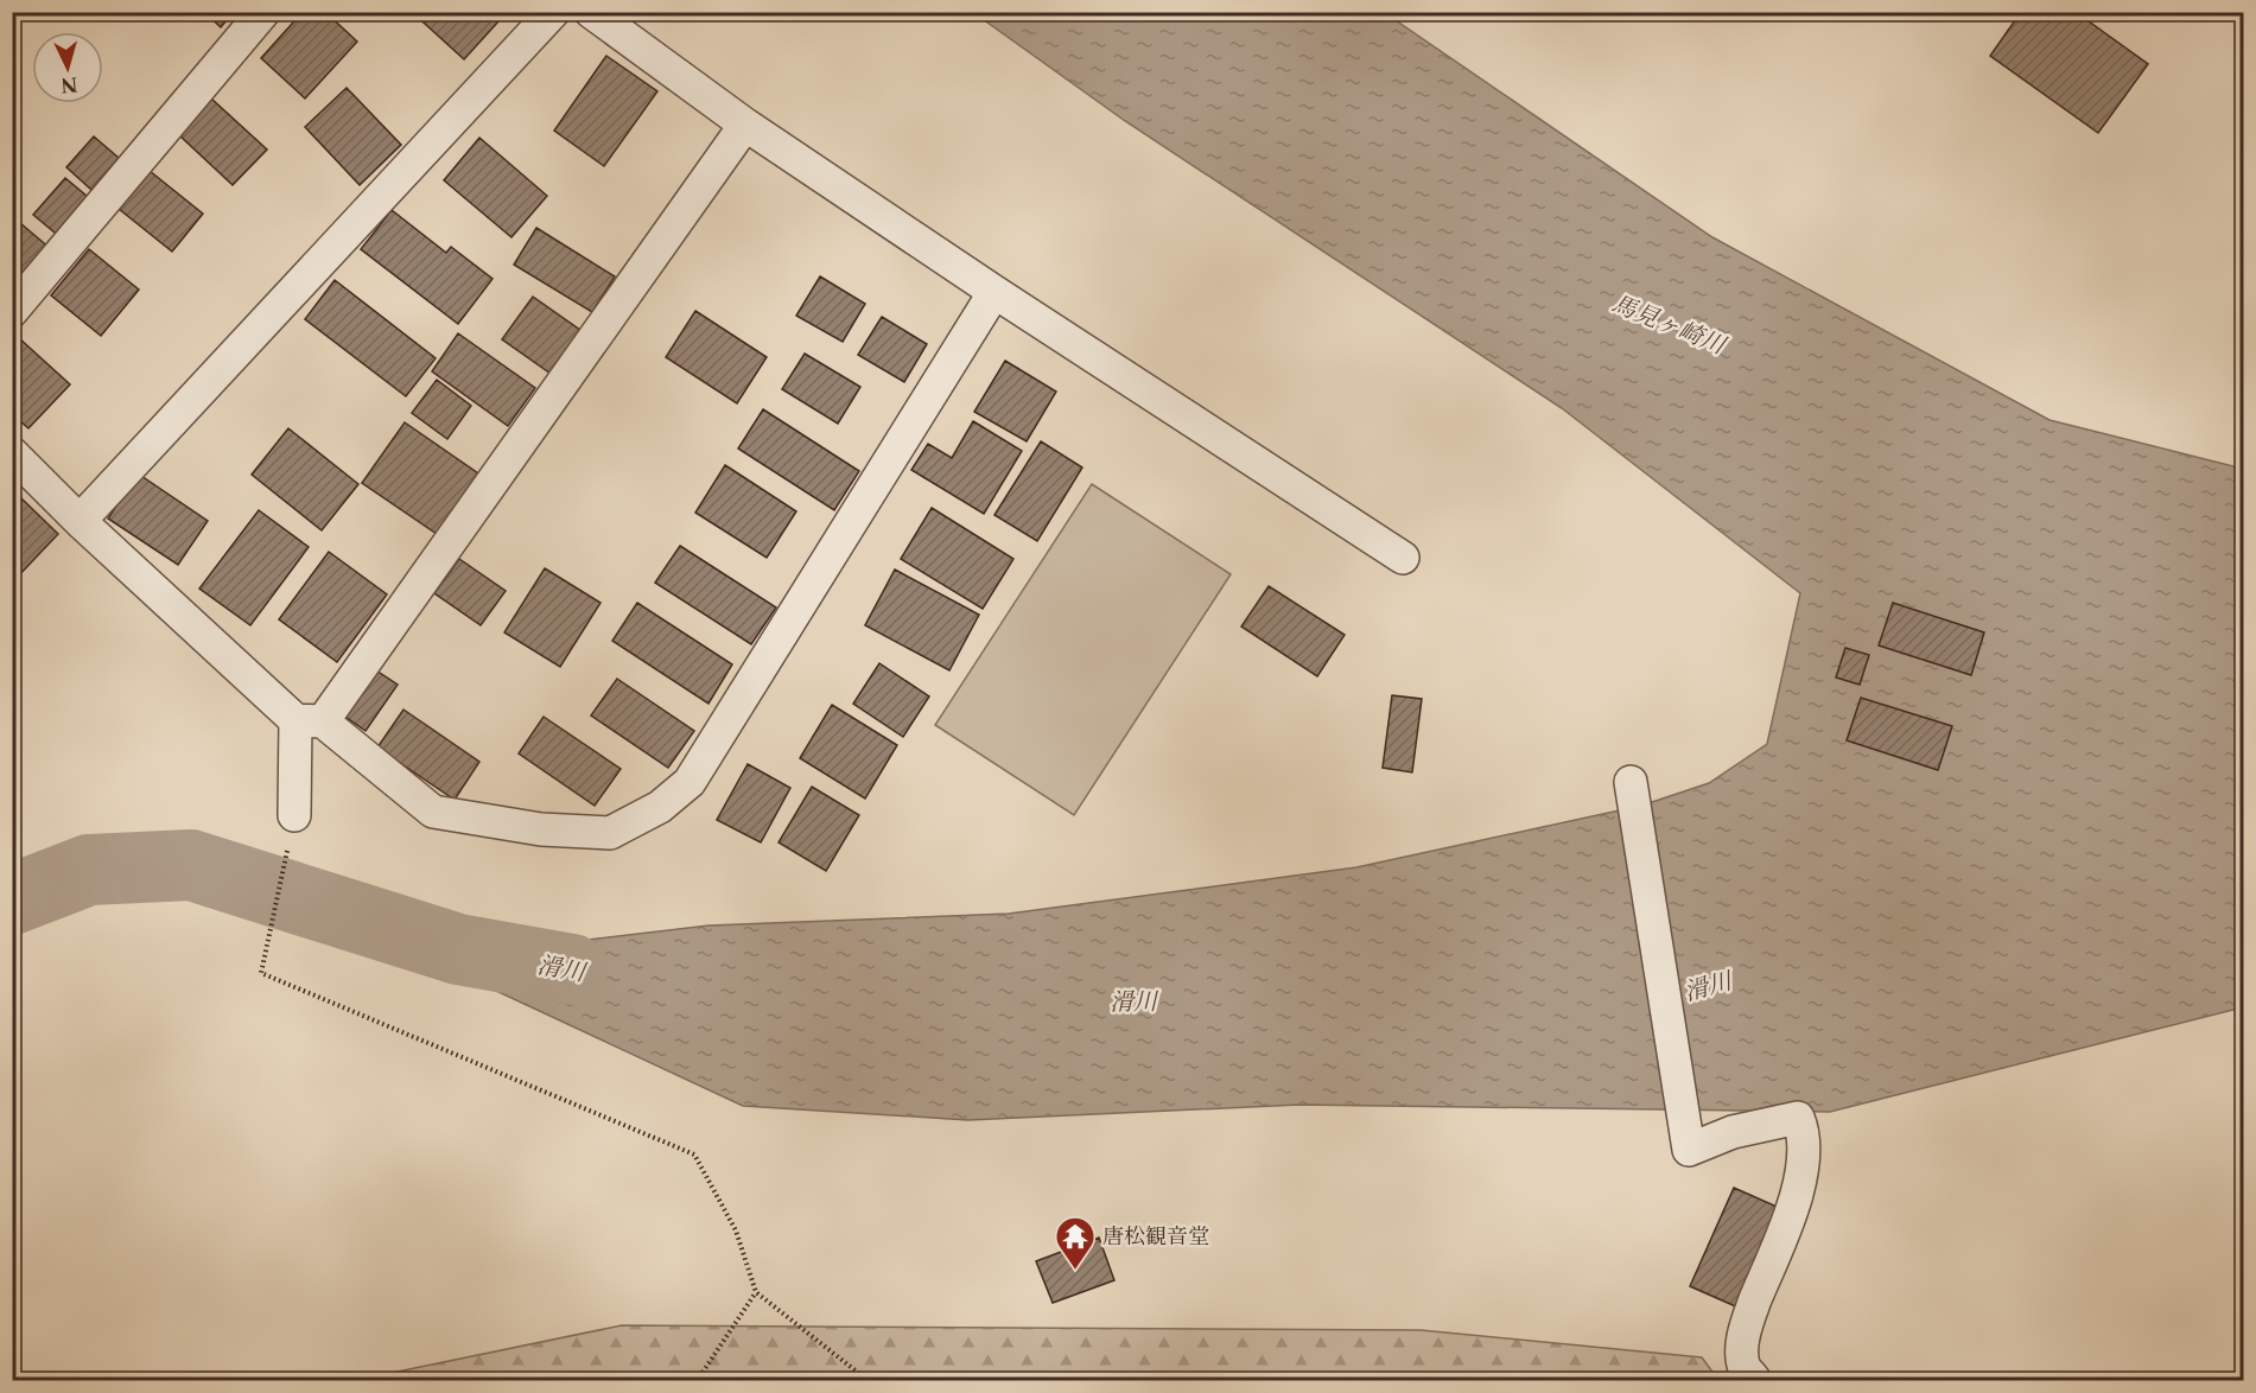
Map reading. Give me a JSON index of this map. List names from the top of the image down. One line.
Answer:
{"water":["馬見ヶ崎川","滑川"],"places":{"temple":["唐松観音堂"]},"north":"bottom"}
